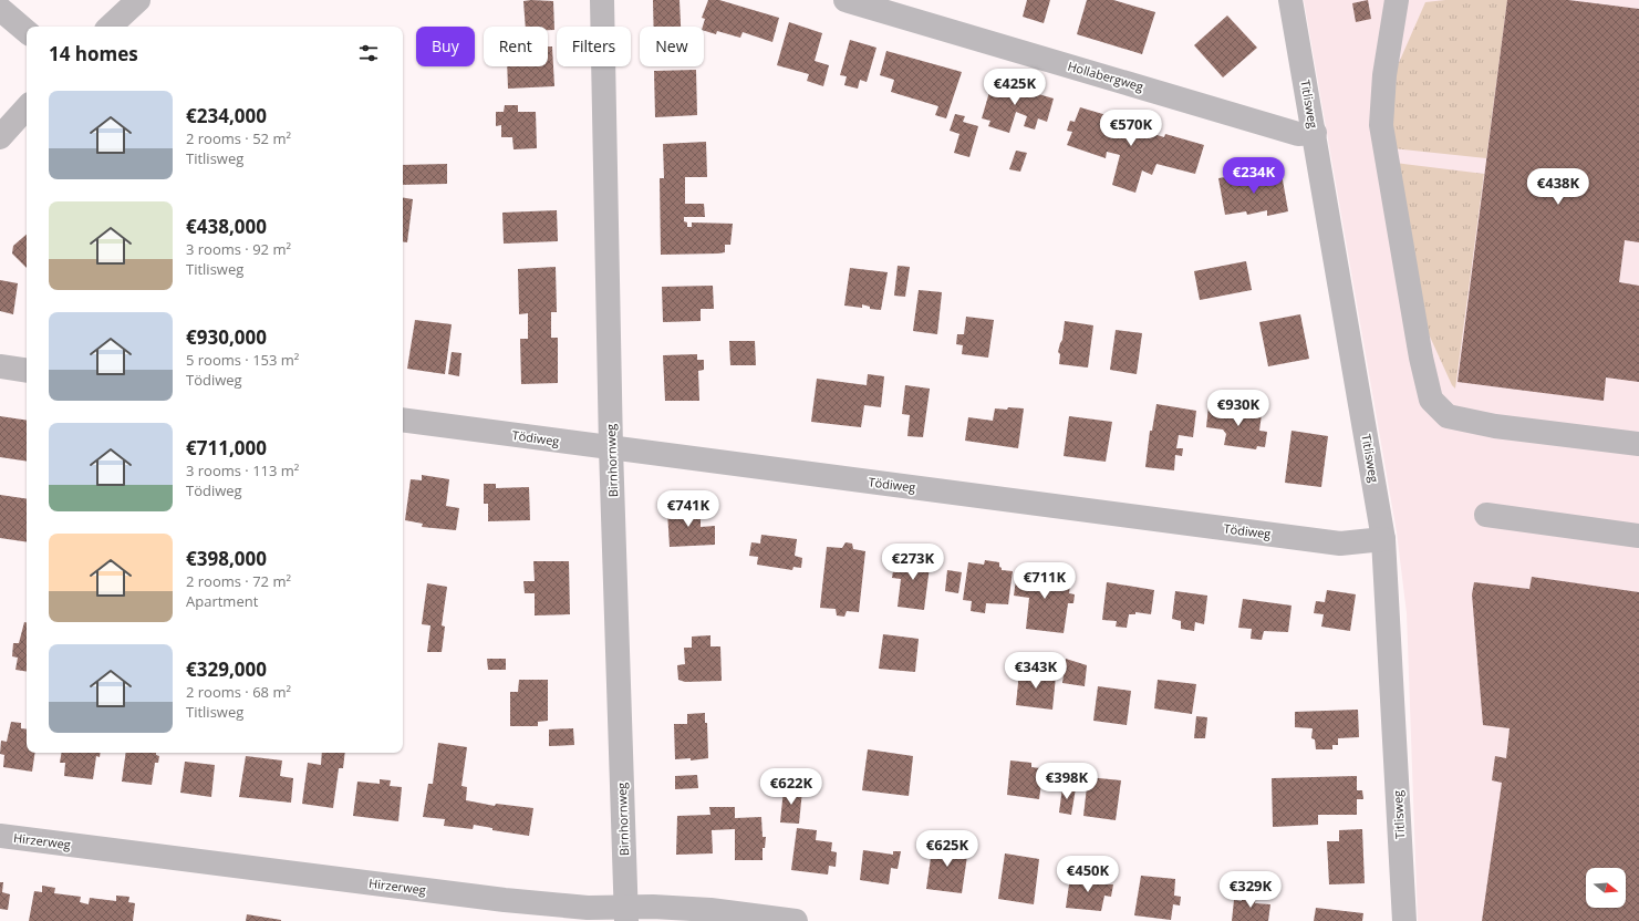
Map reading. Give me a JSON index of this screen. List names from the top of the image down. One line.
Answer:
{"streets":{"street":["Hollabergweg","Titlisweg","Tödiweg","Birnhornweg","Hirzerweg"]},"crossings":[["Hollabergweg","Titlisweg"],["Titlisweg","Tödiweg"],["Tödiweg","Birnhornweg"],["Birnhornweg","Hirzerweg"]],"north":"right","page":{"chip":["Buy","Rent","Filters","New"],"heading":"14 homes","price":["€425K","€570K","€234K","€438K","€930K","€741K","€273K","€711K","€343K","€398K","€622K","€625K","€450K","€329K"],"list":[{"name":"€234,000","note":"2 rooms · 52 m² · Titlisweg"},{"name":"€438,000","note":"3 rooms · 92 m² · Titlisweg"},{"name":"€930,000","note":"5 rooms · 153 m² · Tödiweg"},{"name":"€711,000","note":"3 rooms · 113 m² · Tödiweg"},{"name":"€398,000","note":"2 rooms · 72 m² · Apartment"},{"name":"€329,000","note":"2 rooms · 68 m² · Titlisweg"}]}}
